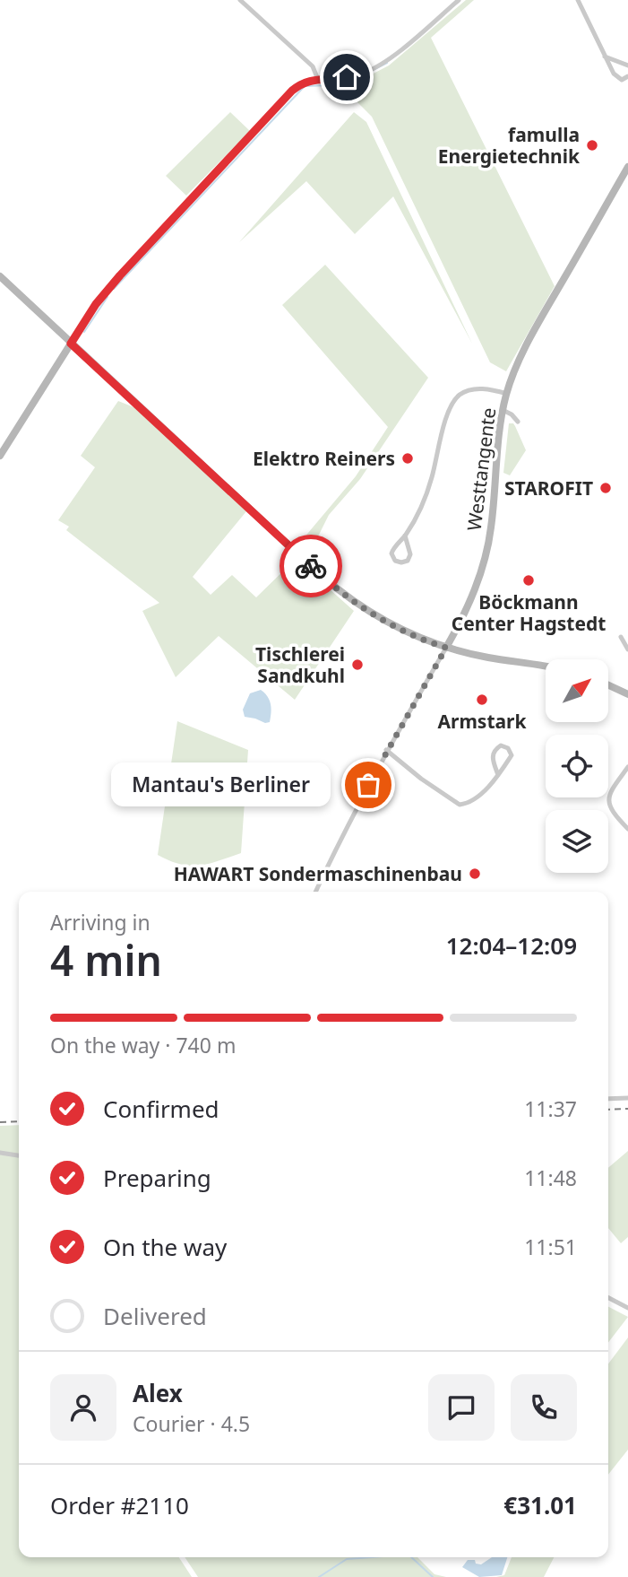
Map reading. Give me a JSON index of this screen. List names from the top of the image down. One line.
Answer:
{"streets":{"street":["Westtangente"]},"places":["famulla Energietechnik","Elektro Reiners","STAROFIT","Böckmann Center Hagstedt","Tischlerei Sandkuhl","Armstark","Mantau's Berliner","HAWART Sondermaschinenbau"],"north":"top right","page":{"bubble":"Mantau's Berliner","heading":["4 min","Arriving in","12:04–12:09"],"panel":["Alex","Courier · 4.5","Order #2110","€31.01"],"bar":"On the way · 740 m","list":[["Confirmed","11:37"],["Preparing","11:48"],["On the way","11:51"],"Delivered"]}}
